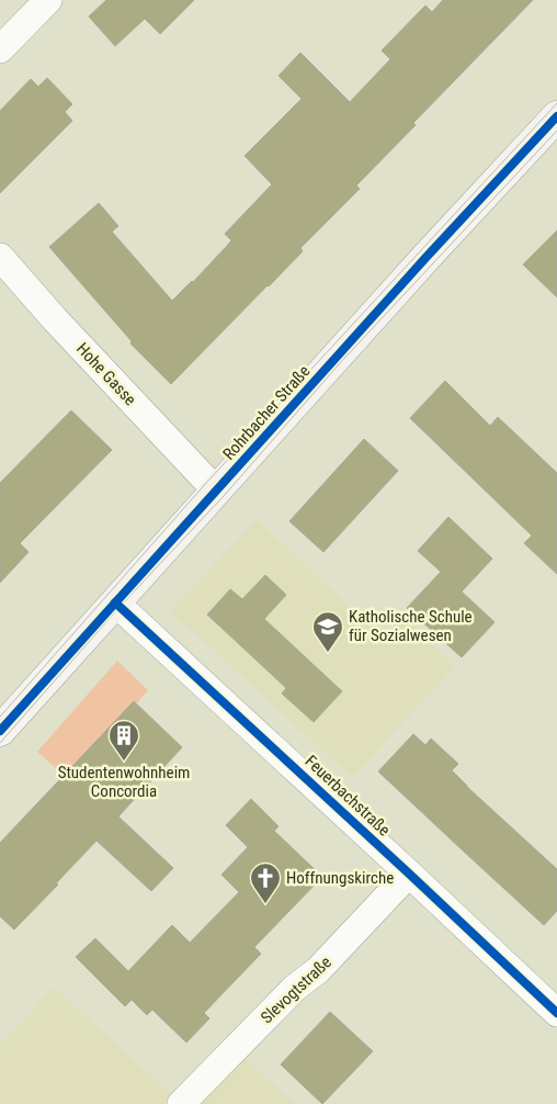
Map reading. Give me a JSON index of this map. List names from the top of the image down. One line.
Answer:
{"streets":{"main road":["Rohrbacher Straße"],"street":["Hohe Gasse","Feuerbachstraße","Slevogtstraße"]},"crossings":[["Hohe Gasse","Rohrbacher Straße"],["Rohrbacher Straße","Feuerbachstraße"],["Feuerbachstraße","Slevogtstraße"]],"places":{"school or university":["Katholische Schule für Sozialwesen"],"building":["Studentenwohnheim Concordia"],"church":["Hoffnungskirche"]}}
